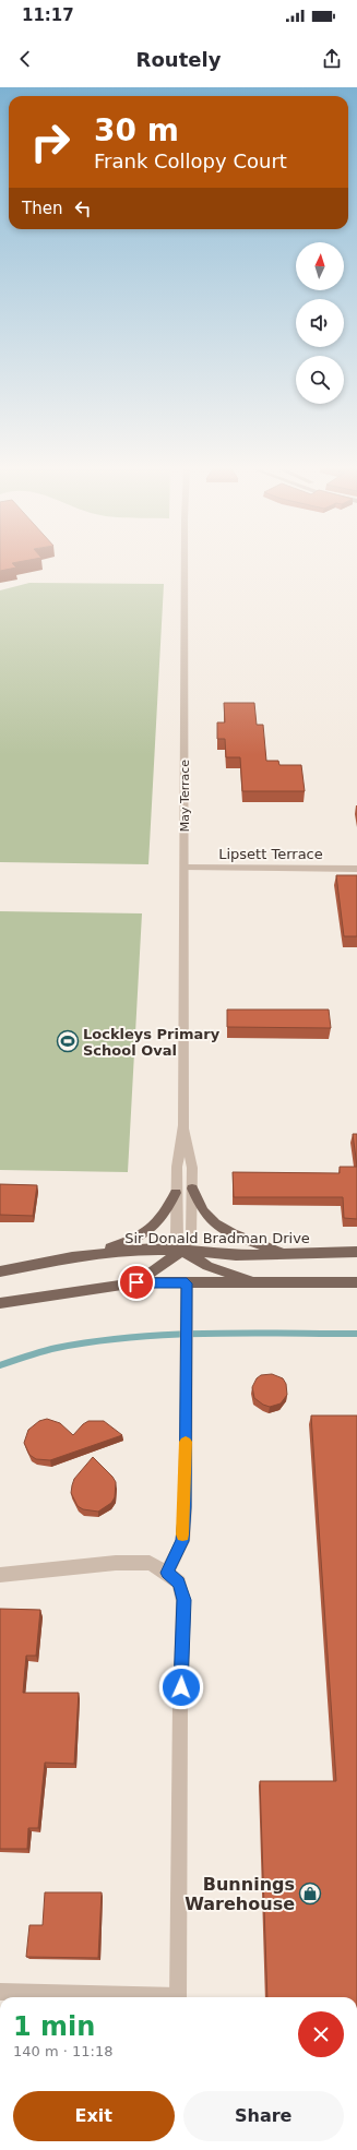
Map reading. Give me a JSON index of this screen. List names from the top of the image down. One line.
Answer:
{"streets":{"main road":["Sir Donald Bradman Drive"],"street":["May Terrace","Lipsett Terrace"]},"crossings":[["May Terrace","Lipsett Terrace"],["May Terrace","Sir Donald Bradman Drive"]],"places":{"sports":["Lockleys Primary School Oval"],"shop":["Bunnings Warehouse"]},"north":"top","page":{"status":"11:17","header":"Routely","turn":["30 m","Frank Collopy Court"],"then":"Then","heading":["1 min","140 m · 11:18"],"buttons":["Exit","Share"]}}
